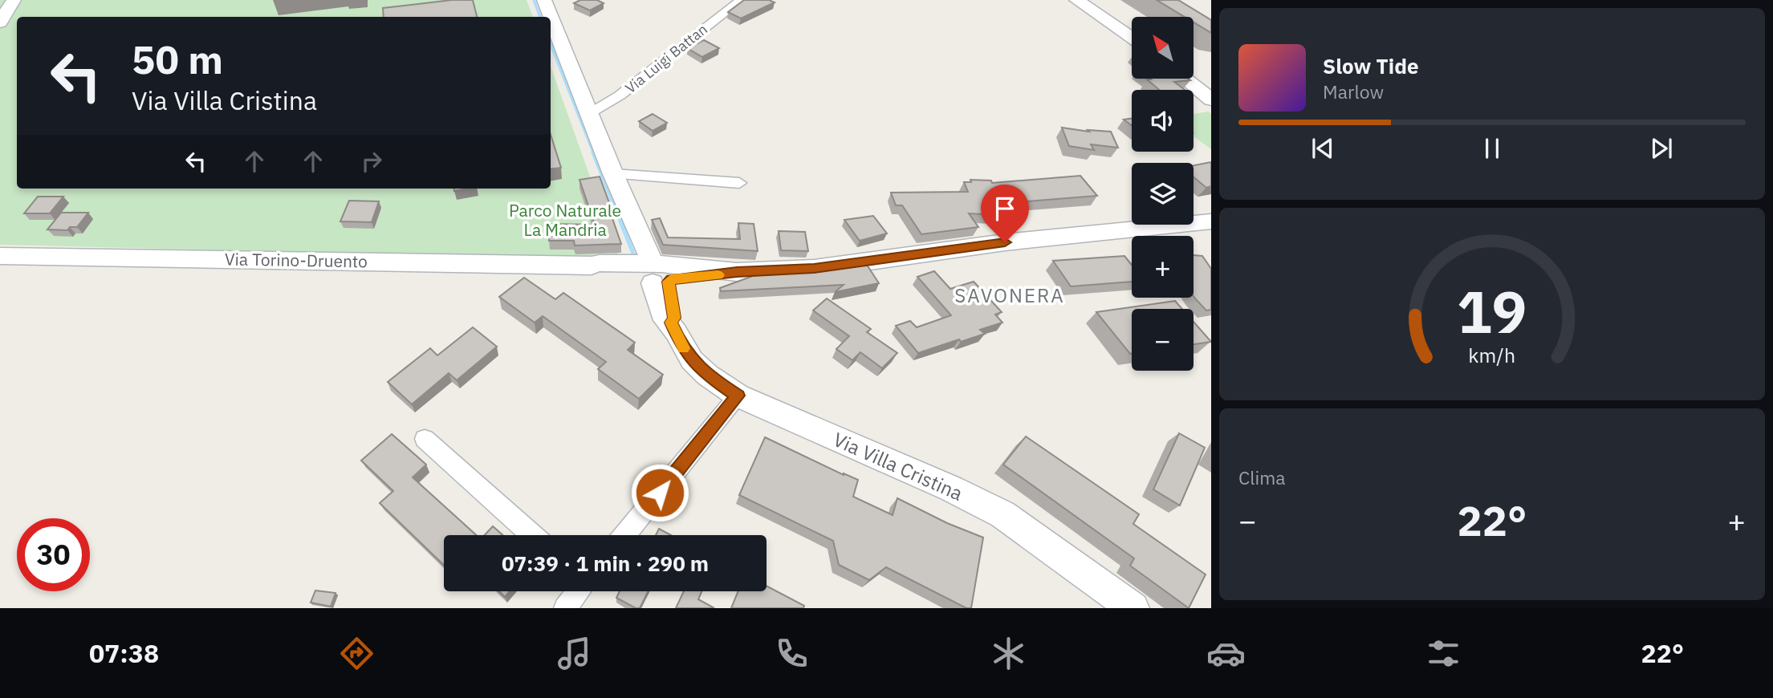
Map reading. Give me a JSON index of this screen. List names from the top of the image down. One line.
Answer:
{"streets":{"street":["Via Luigi Battan","Via Torino-Druento","Via Villa Cristina"]},"crossings":[["Via Luigi Battan","Via Villa Cristina"],["Via Torino-Druento","Via Villa Cristina"]],"districts":["SAVONERA"],"parks":["Parco Naturale La Mandria"],"north":"top left","page":{"map_buttons":["+","−"],"turn":["50 m","Via Villa Cristina"],"song":["Slow Tide","Marlow"],"tile":"Clima","heat":["−","22°","+"],"limit":"30","trip":"07:39 · 1 min · 290 m","tabs":["07:38","22°"],"gauge":["19","km/h"]}}
